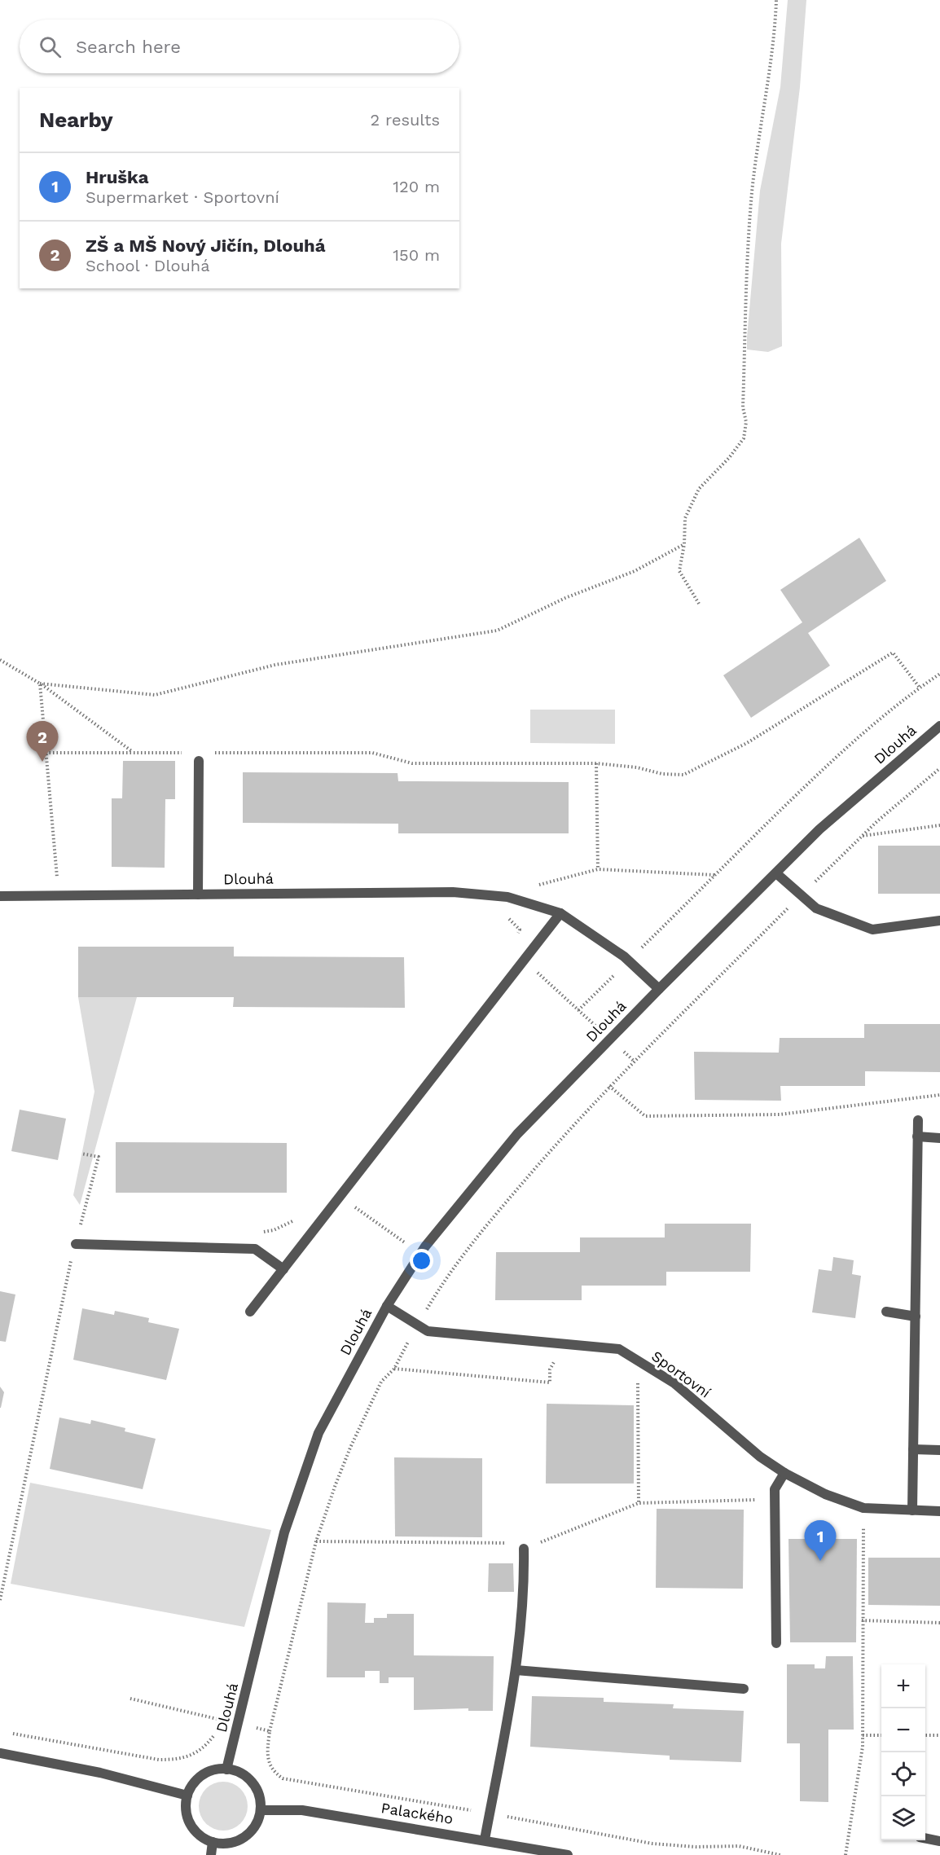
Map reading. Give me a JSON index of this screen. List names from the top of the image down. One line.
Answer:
{"streets":{"street":["Dlouhá","Sportovní","Palackého"]},"crossings":[["Dlouhá","Sportovní"],["Dlouhá","Palackého"]],"page":{"search":"Search here","heading":["Nearby","2 results"],"list":[{"mark":"1","name":"Hruška","note":"Supermarket · Sportovní","value":"120 m"},{"mark":"2","name":"ZŠ a MŠ Nový Jičín, Dlouhá","note":"School · Dlouhá","value":"150 m"}],"pins":["2","1"],"map_buttons":["+","−"]}}
